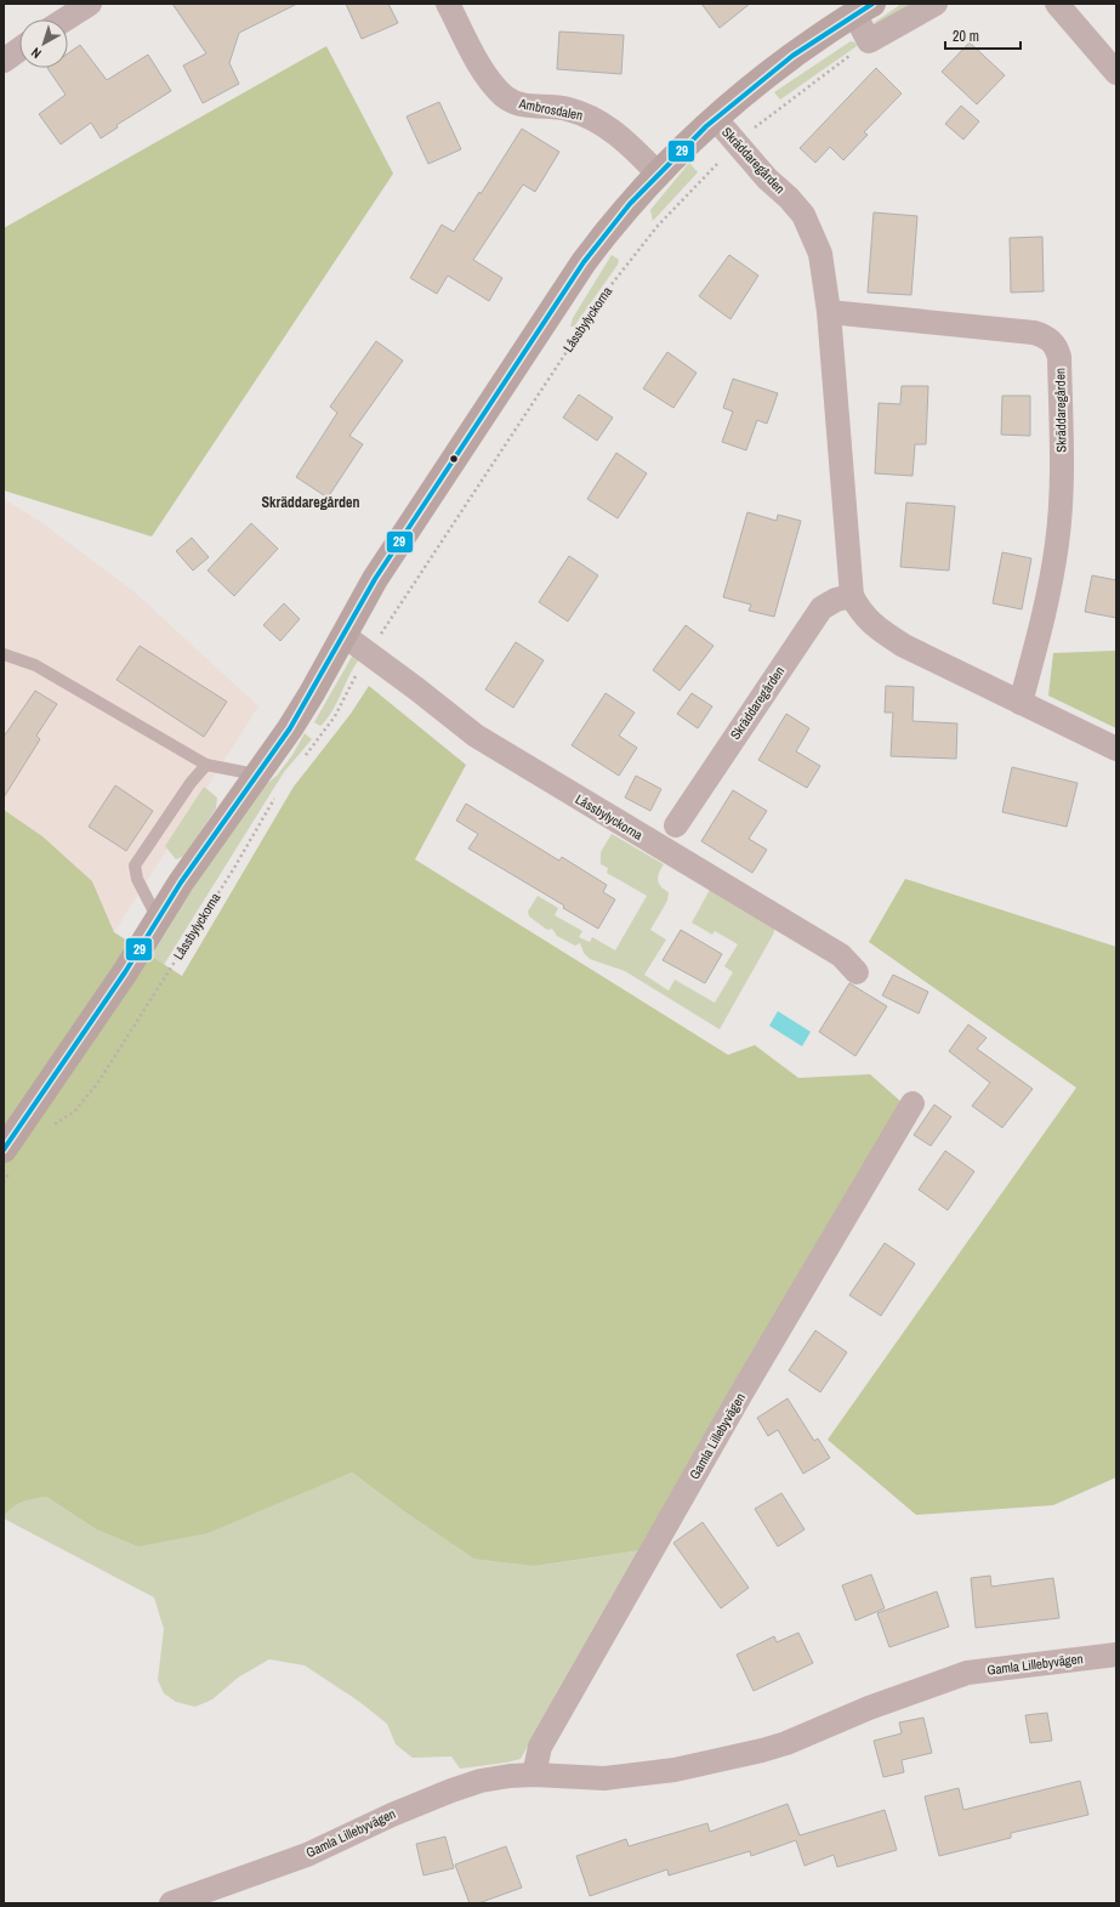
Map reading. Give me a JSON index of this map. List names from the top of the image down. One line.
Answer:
{"streets":{"street":["Ambrosdalen","Skräddaregården","Låssbylyckorna","Gamla Lillebyvägen"]},"crossings":[["Skräddaregården","Låssbylyckorna"]],"districts":["Skräddaregården"],"lines":["transit line 29"],"scale_bar":"20 m","north":"bottom left"}
